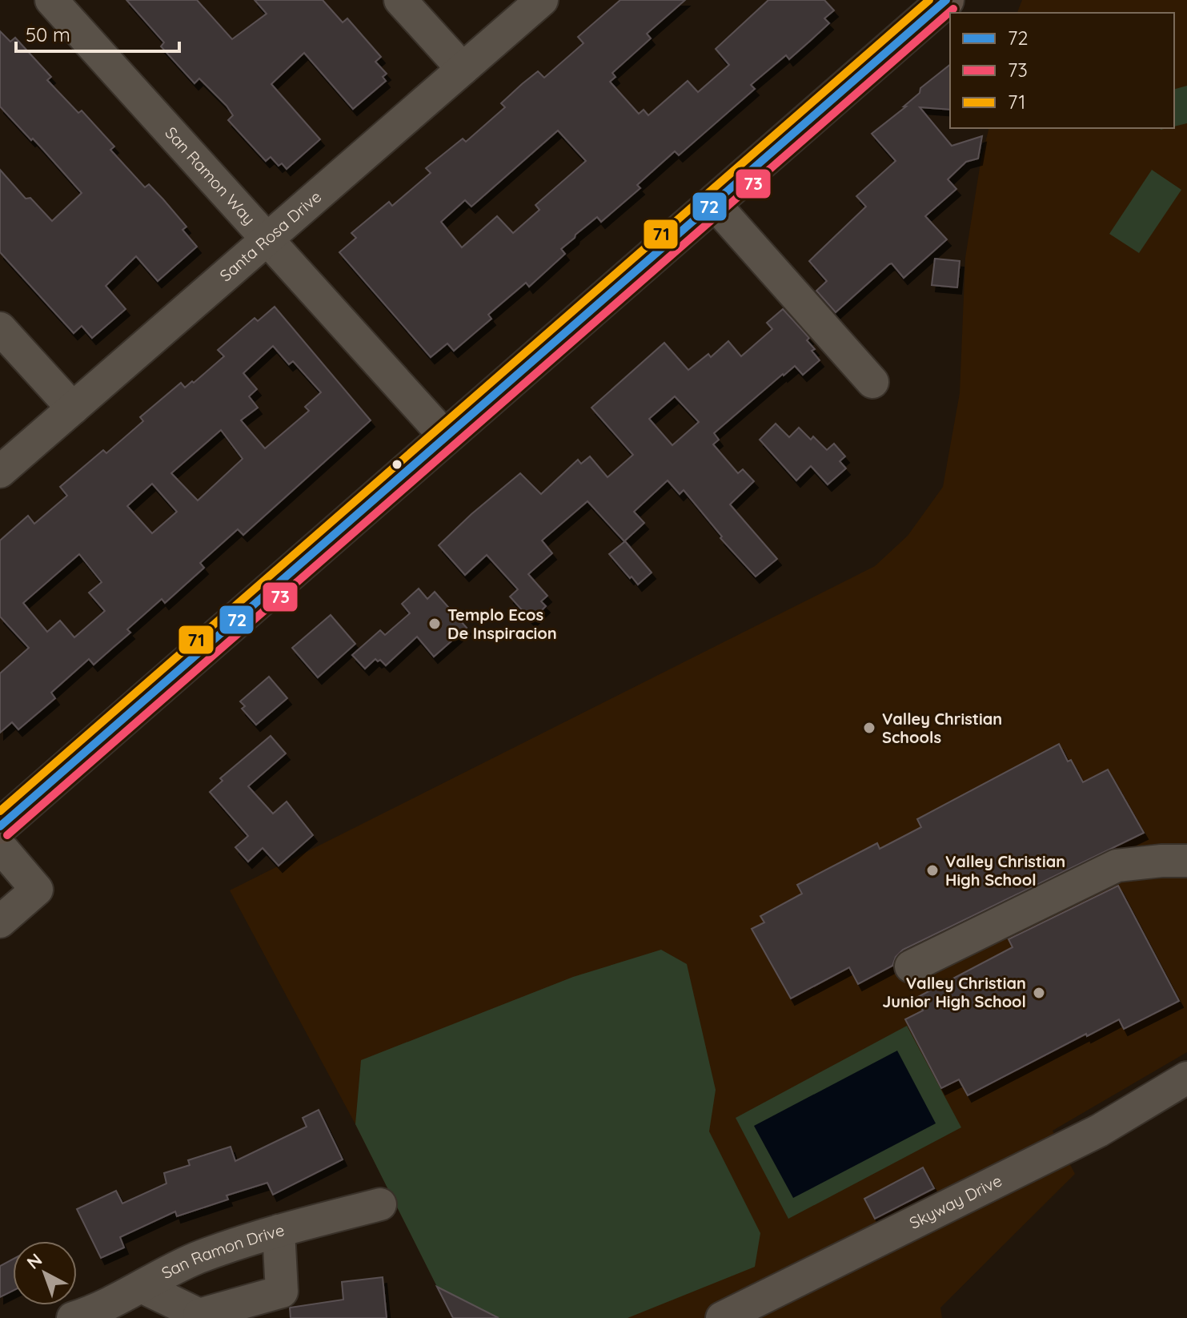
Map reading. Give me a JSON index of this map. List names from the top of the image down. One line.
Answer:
{"streets":{"street":["San Ramon Way","Santa Rosa Drive","Skyway Drive","San Ramon Drive"]},"crossings":[["San Ramon Way","Santa Rosa Drive"]],"places":["Templo Ecos De Inspiracion","Valley Christian Schools","Valley Christian High School","Valley Christian Junior High School"],"lines":["transit line 72","transit line 71","transit line 73"],"legend":["72","73","71"],"scale_bar":"50 m","north":"top left"}
